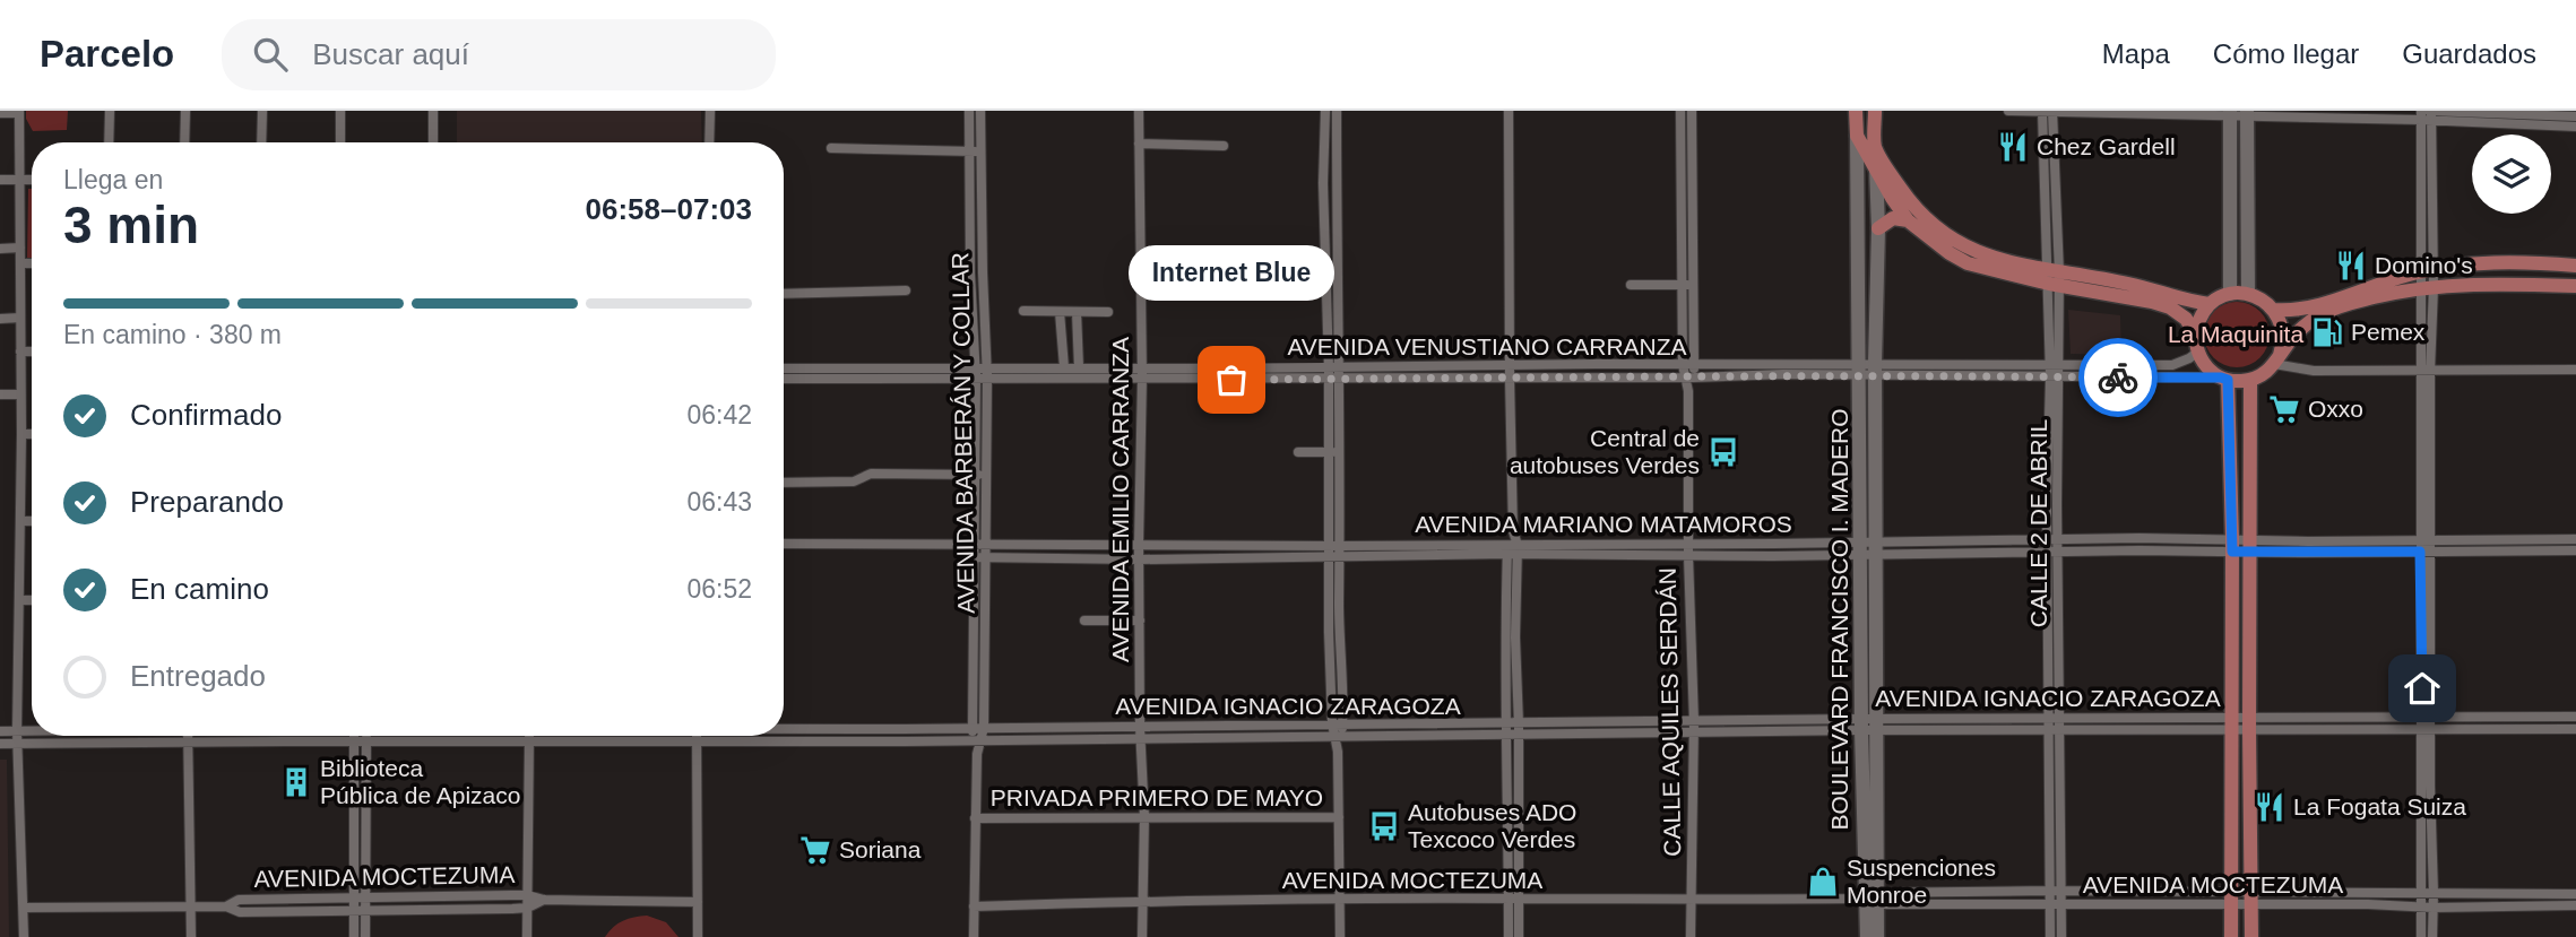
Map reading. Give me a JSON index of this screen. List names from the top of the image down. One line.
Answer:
{"streets":{"main road":["BOULEVARD FRANCISCO I. MADERO"],"street":["AVENIDA VENUSTIANO CARRANZA","AVENIDA BARBERÁN Y COLLAR","AVENIDA EMILIO CARRANZA","CALLE 2 DE ABRIL","AVENIDA MARIANO MATAMOROS","AVENIDA IGNACIO ZARAGOZA","CALLE AQUILES SERDÁN","PRIVADA PRIMERO DE MAYO","AVENIDA MOCTEZUMA"]},"crossings":[["AVENIDA VENUSTIANO CARRANZA","AVENIDA BARBERÁN Y COLLAR"],["AVENIDA VENUSTIANO CARRANZA","AVENIDA EMILIO CARRANZA"],["AVENIDA VENUSTIANO CARRANZA","CALLE 2 DE ABRIL"],["AVENIDA VENUSTIANO CARRANZA","BOULEVARD FRANCISCO I. MADERO"],["AVENIDA VENUSTIANO CARRANZA","CALLE AQUILES SERDÁN"],["AVENIDA BARBERÁN Y COLLAR","AVENIDA MARIANO MATAMOROS"],["AVENIDA BARBERÁN Y COLLAR","AVENIDA IGNACIO ZARAGOZA"],["AVENIDA BARBERÁN Y COLLAR","PRIVADA PRIMERO DE MAYO"],["AVENIDA BARBERÁN Y COLLAR","AVENIDA MOCTEZUMA"],["AVENIDA EMILIO CARRANZA","AVENIDA MARIANO MATAMOROS"],["AVENIDA EMILIO CARRANZA","AVENIDA IGNACIO ZARAGOZA"],["AVENIDA EMILIO CARRANZA","PRIVADA PRIMERO DE MAYO"],["AVENIDA EMILIO CARRANZA","AVENIDA MOCTEZUMA"],["CALLE 2 DE ABRIL","AVENIDA MARIANO MATAMOROS"],["CALLE 2 DE ABRIL","AVENIDA IGNACIO ZARAGOZA"],["CALLE 2 DE ABRIL","AVENIDA MOCTEZUMA"],["AVENIDA MARIANO MATAMOROS","BOULEVARD FRANCISCO I. MADERO"],["AVENIDA MARIANO MATAMOROS","CALLE AQUILES SERDÁN"],["BOULEVARD FRANCISCO I. MADERO","AVENIDA IGNACIO ZARAGOZA"],["BOULEVARD FRANCISCO I. MADERO","AVENIDA MOCTEZUMA"],["AVENIDA IGNACIO ZARAGOZA","CALLE AQUILES SERDÁN"],["CALLE AQUILES SERDÁN","AVENIDA MOCTEZUMA"]],"parks":["La Maquinita"],"places":{"restaurant":["Chez Gardell","Domino's","La Fogata Suiza"],"fuel station":["Pemex"],"other":["Internet Blue"],"supermarket":["Oxxo","Soriana"],"bus stop":["Central de autobuses Verdes","Autobuses ADO Texcoco Verdes"],"building":["Biblioteca Pública de Apizaco"],"shop":["Suspenciones Monroe"]},"page":{"header":"Parcelo","search":"Buscar aquí","nav":["Mapa","Cómo llegar","Guardados"],"heading":["3 min","Llega en","06:58–07:03"],"bubble":"Internet Blue","bar":"En camino · 380 m","list":[["Confirmado","06:42"],["Preparando","06:43"],["En camino","06:52"],"Entregado"]}}
